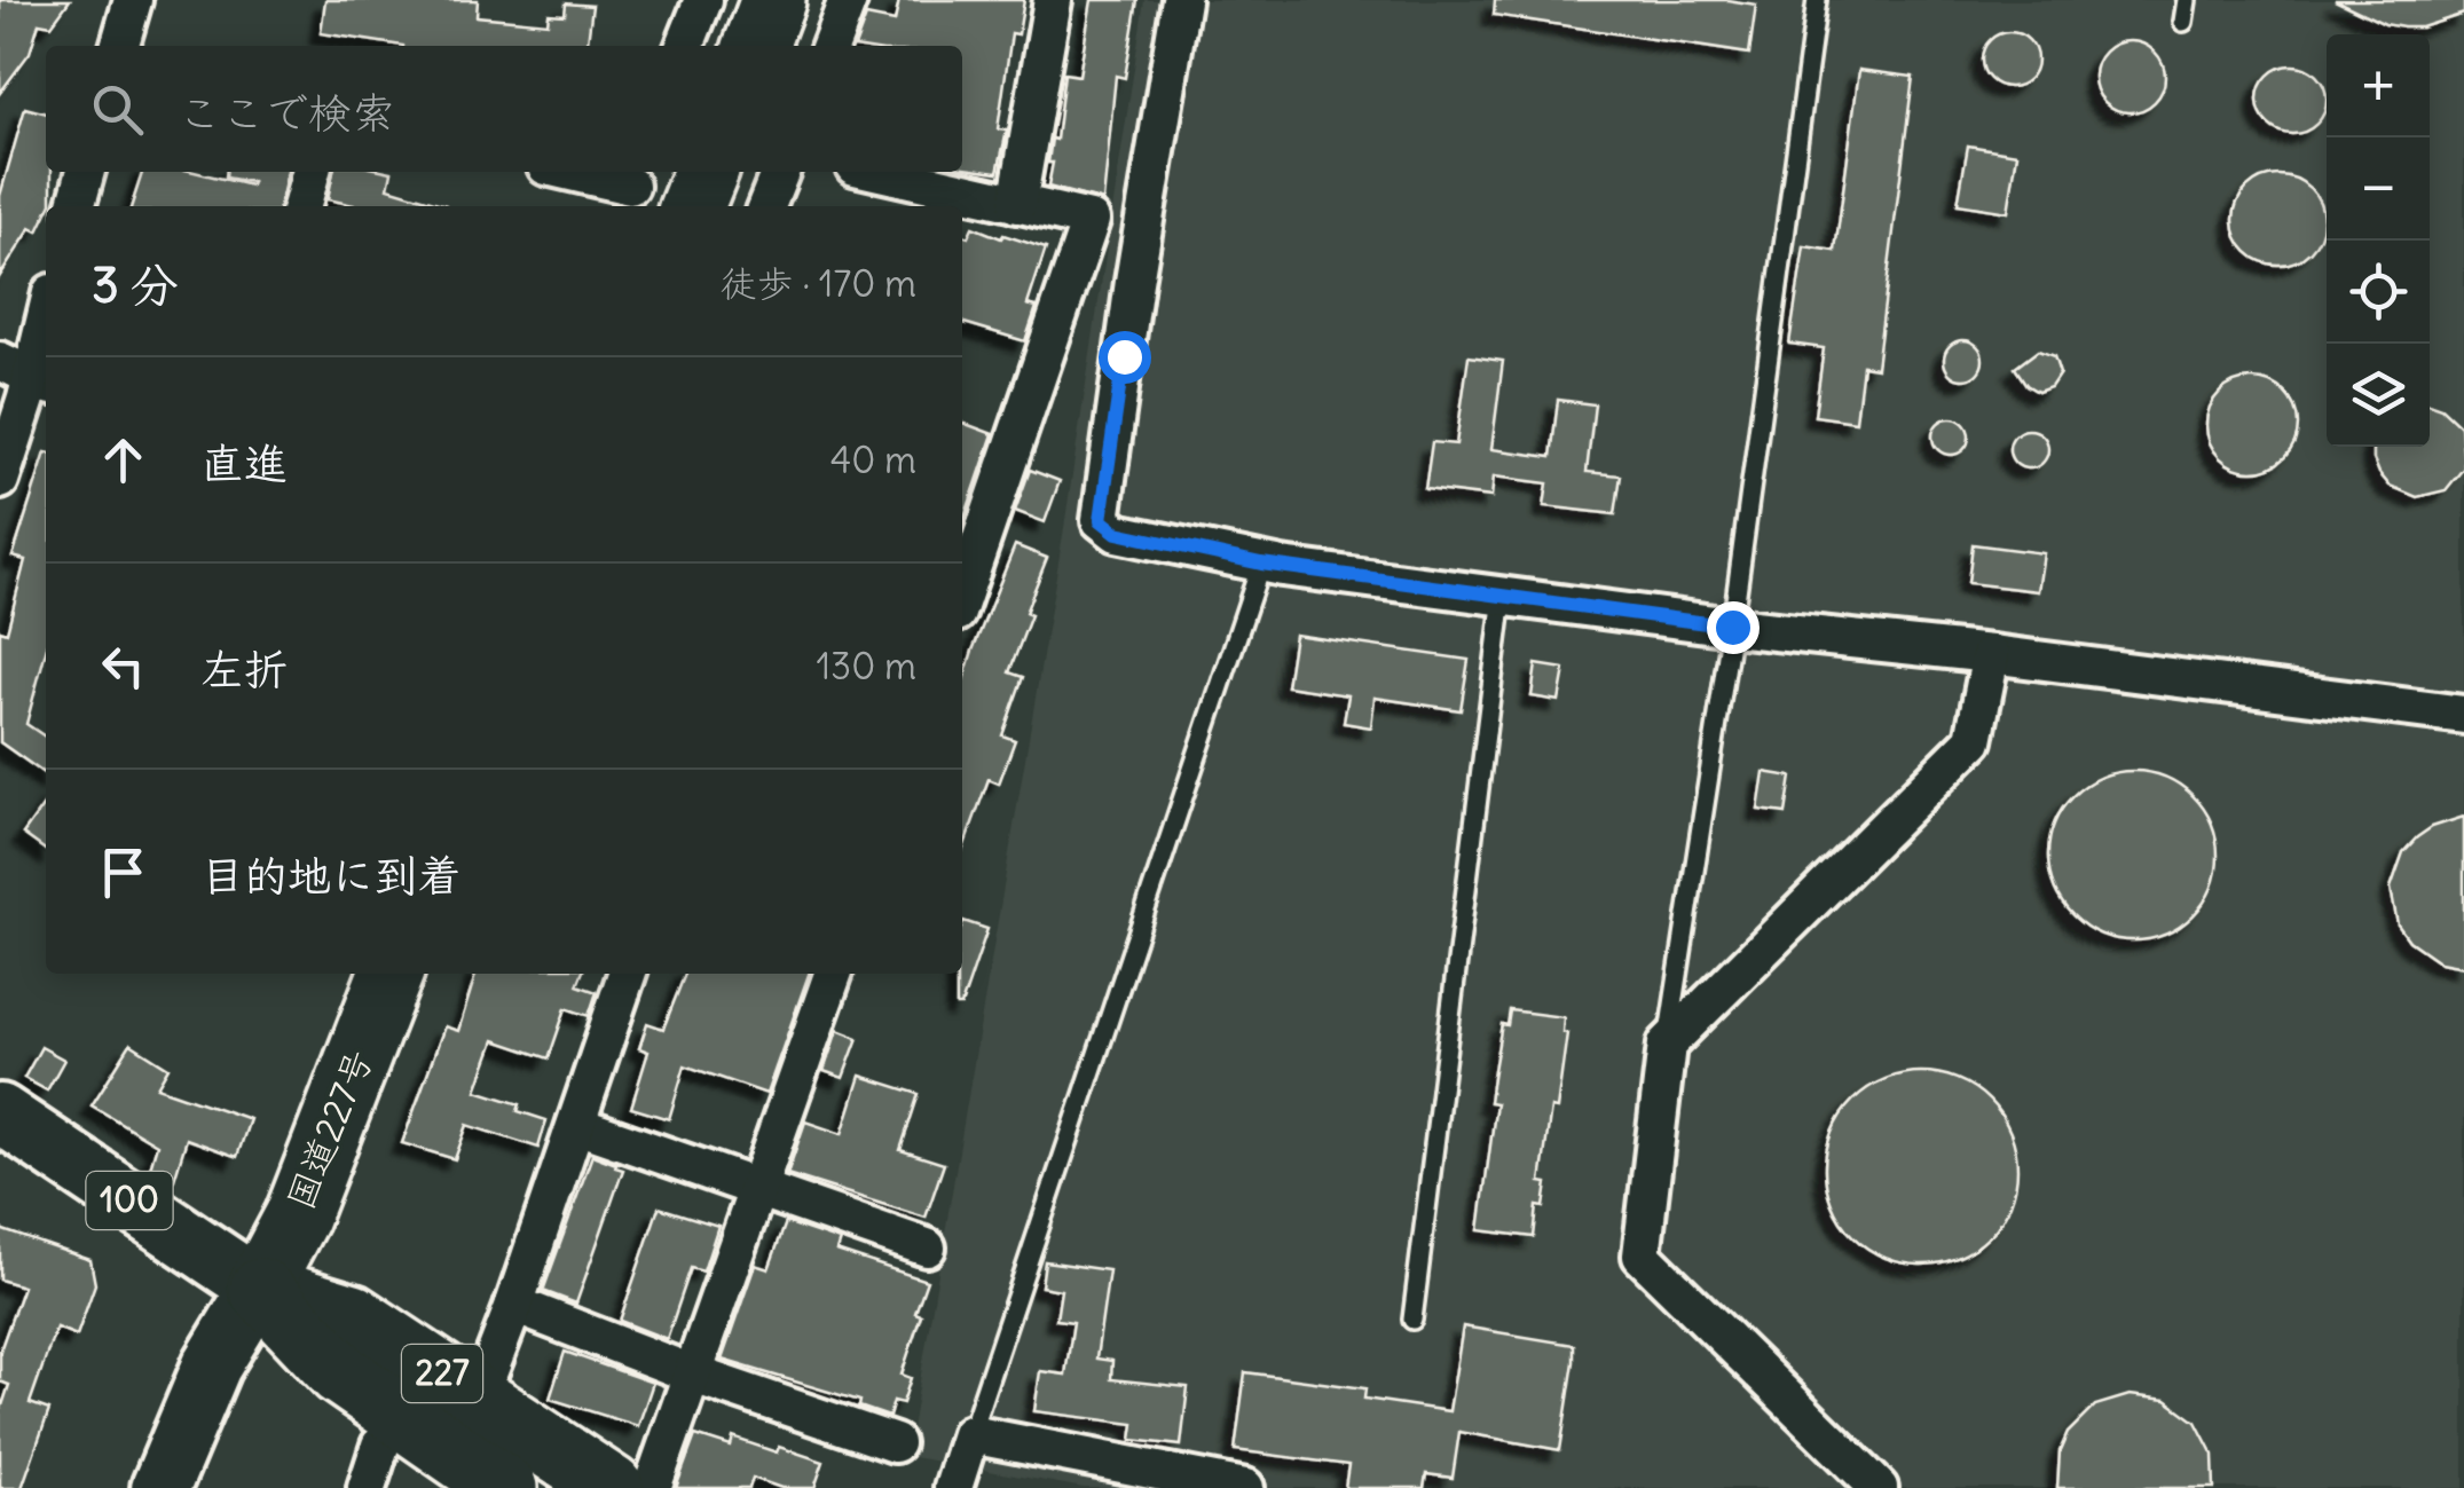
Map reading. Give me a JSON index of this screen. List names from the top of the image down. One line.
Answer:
{"streets":{"highway":["国道227号","227"],"main road":["100"]},"crossings":[["国道227号","100"],["国道227号","227"],["100","227"]],"page":{"map_buttons":["+","−"],"search":"ここで検索","heading":["3 分","徒歩 · 170 m"],"list":[["直進","40 m"],["左折","130 m"],"目的地に到着"]}}
